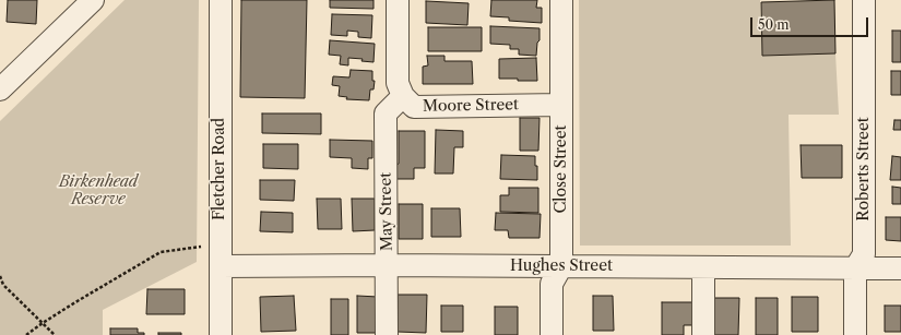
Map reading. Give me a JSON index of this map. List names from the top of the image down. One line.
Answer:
{"streets":{"street":["Moore Street","Fletcher Road","Close Street","Roberts Street","May Street","Hughes Street"]},"crossings":[["Moore Street","Close Street"],["Moore Street","May Street"],["Fletcher Road","Hughes Street"],["Close Street","Hughes Street"],["Roberts Street","Hughes Street"],["May Street","Hughes Street"]],"parks":["Birkenhead Reserve"],"scale_bar":"50 m"}
